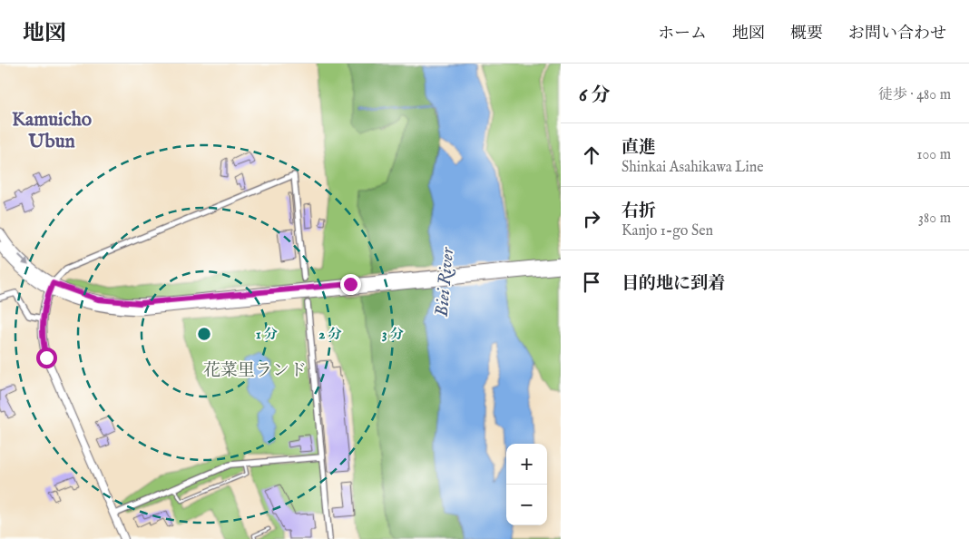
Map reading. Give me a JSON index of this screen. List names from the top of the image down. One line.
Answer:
{"districts":["Kamuicho Ubun"],"water":["Biei River"],"parks":["花菜里ランド"],"page":{"header":"地図","nav":["ホーム","地図","概要","お問い合わせ"],"heading":["6 分","徒歩 · 480 m"],"list":[["直進","Shinkai Asahikawa Line","100 m"],["右折","Kanjo 1-go Sen","380 m"],"目的地に到着"],"map_buttons":["+","−"]},"rings":["1 分","2 分","3 分"]}
